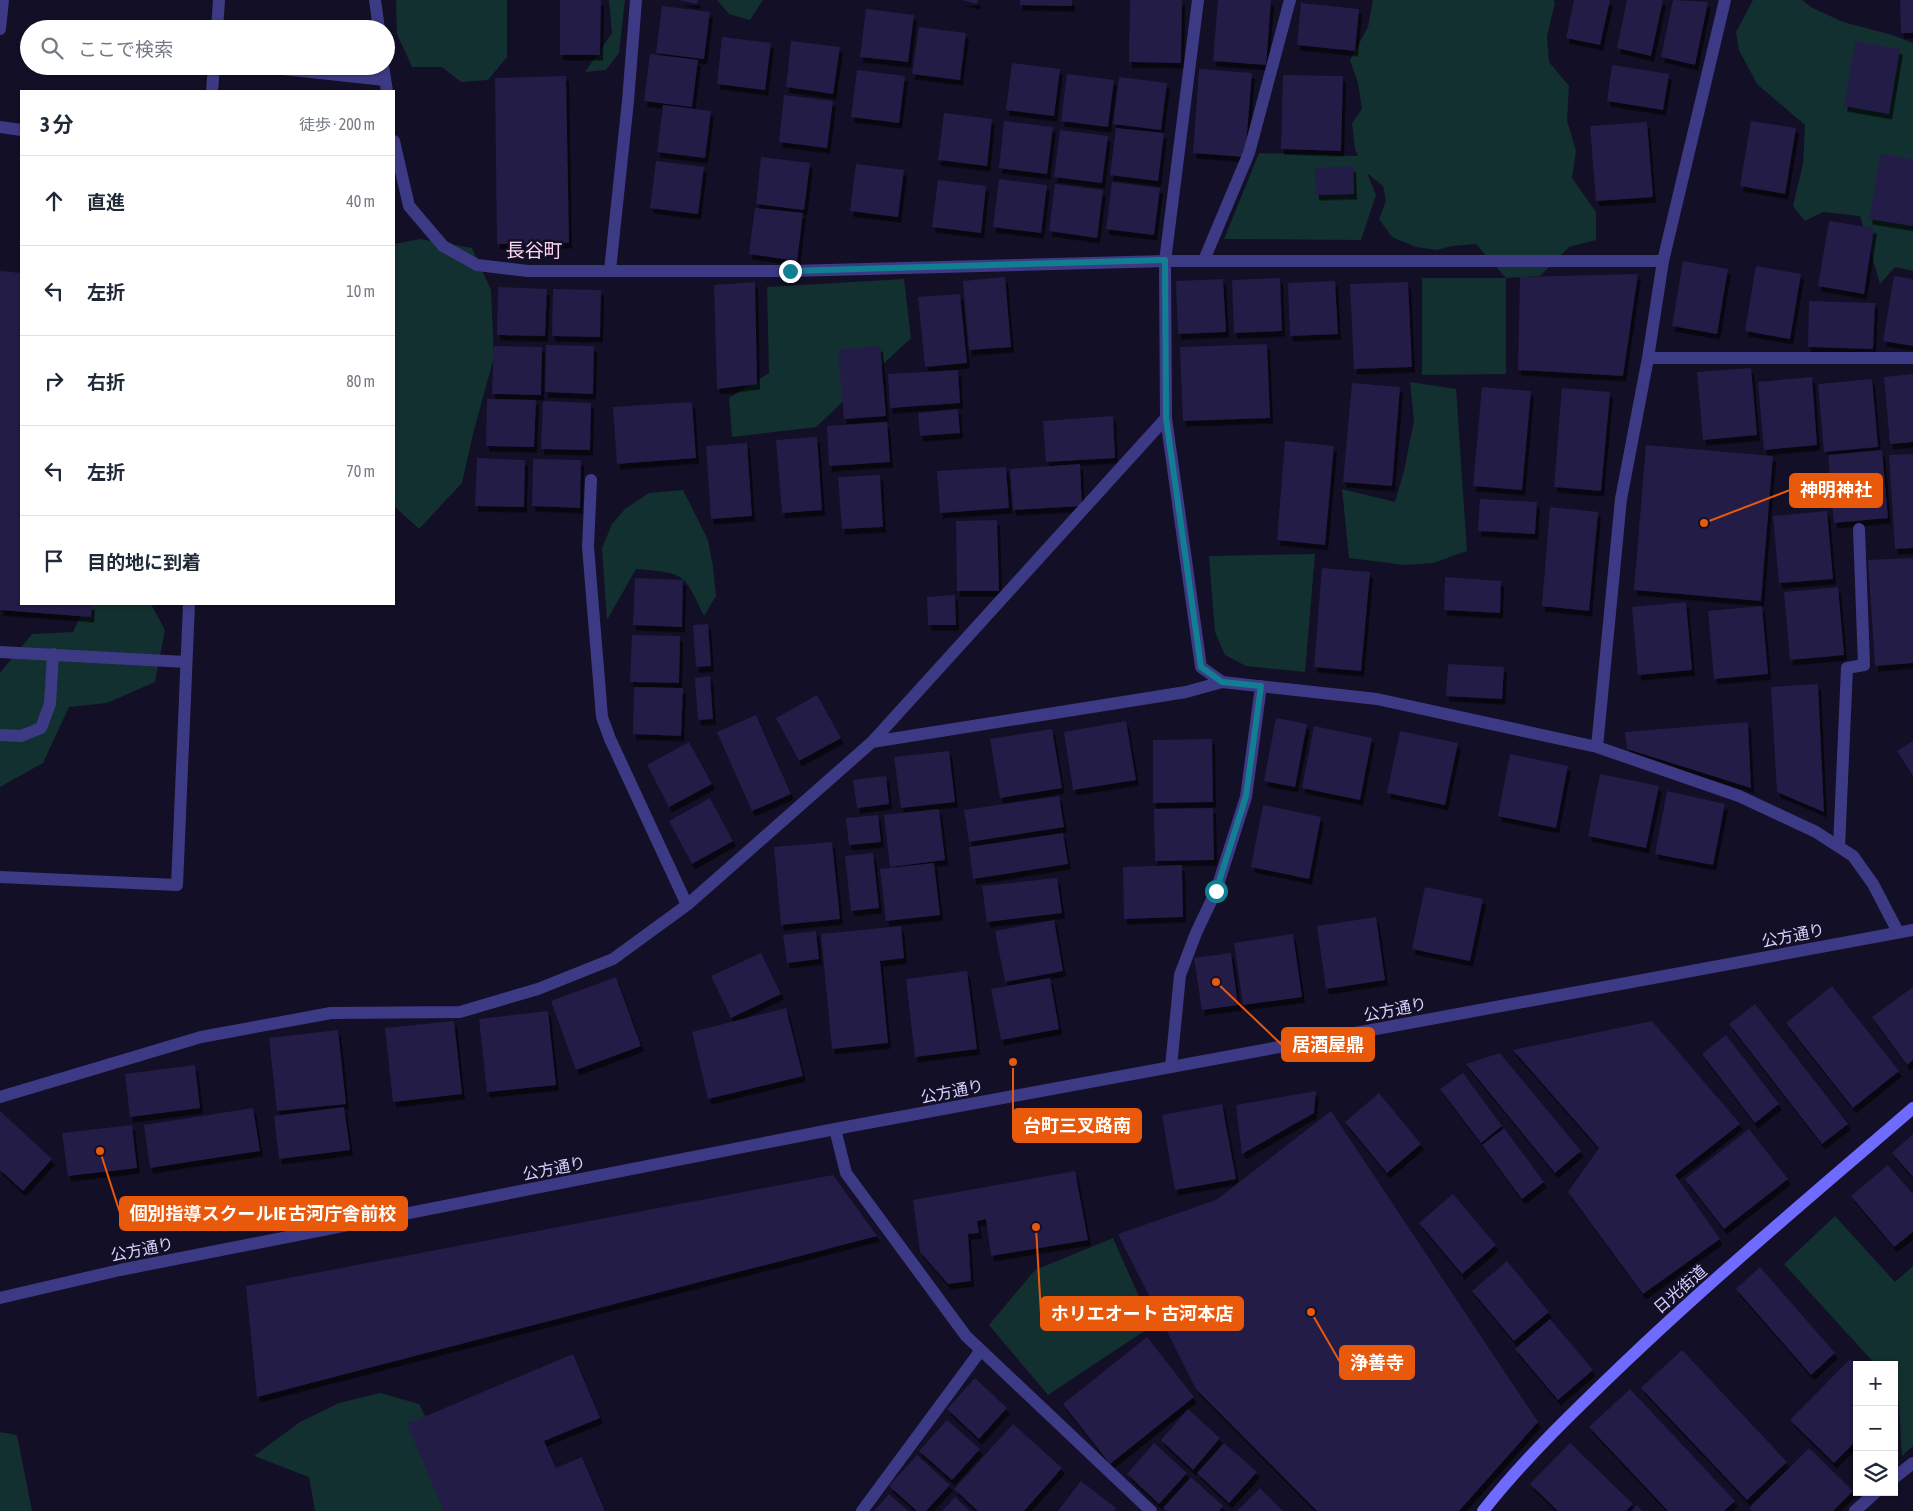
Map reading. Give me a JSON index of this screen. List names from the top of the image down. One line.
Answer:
{"streets":{"main road":["日光街道"],"street":["公方通り"]},"districts":["長谷町"],"places":["神明神社","居酒屋鼎","台町三叉路南","個別指導スクールIE 古河庁舎前校","ホリエオート 古河本店","浄善寺"],"page":{"search":"ここで検索","heading":["3 分","徒歩 · 200 m"],"list":[["直進","40 m"],["左折","10 m"],["右折","80 m"],["左折","70 m"],"目的地に到着"],"map_buttons":["+","−"]}}
